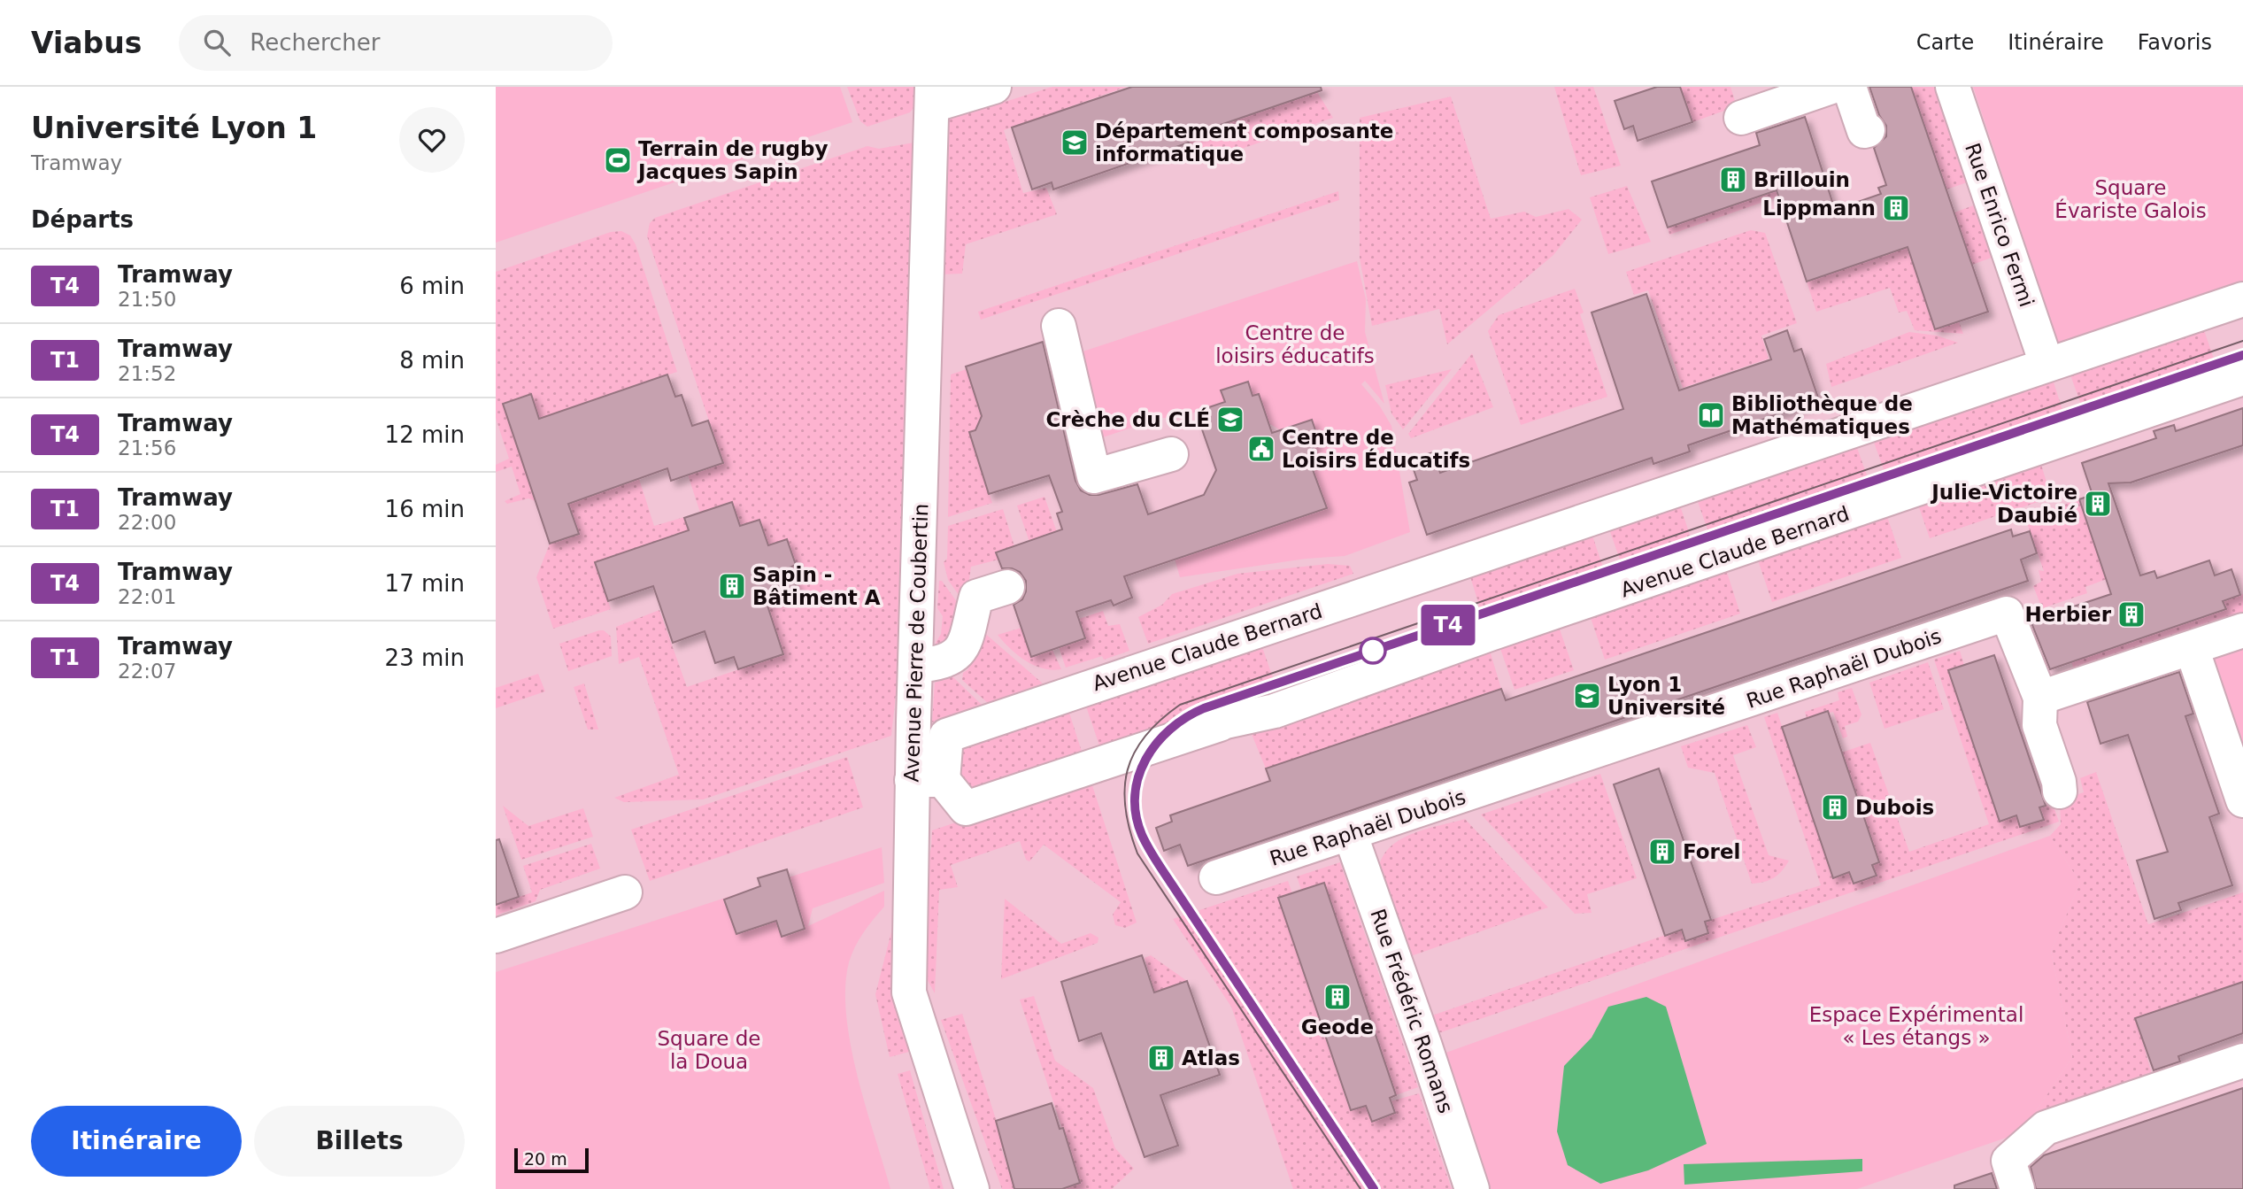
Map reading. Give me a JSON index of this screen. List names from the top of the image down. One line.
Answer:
{"streets":{"street":["Rue Enrico Fermi","Avenue Claude Bernard","Avenue Pierre de Coubertin","Rue Raphaël Dubois","Rue Frédéric Romans"]},"crossings":[["Rue Enrico Fermi","Avenue Claude Bernard"],["Avenue Claude Bernard","Avenue Pierre de Coubertin"],["Rue Raphaël Dubois","Rue Frédéric Romans"]],"parks":["Square Évariste Galois","Centre de loisirs éducatifs","Espace Expérimental « Les étangs »","Square de la Doua"],"places":{"school or university":["Département composante informatique","Crèche du CLÉ","Lyon 1 Université"],"sports":["Terrain de rugby Jacques Sapin"],"building":["Brillouin","Lippmann","Julie-Victoire Daubié","Sapin - Bâtiment A","Herbier","Dubois","Forel","Geode","Atlas"],"library":["Bibliothèque de Mathématiques"],"public building":["Centre de Loisirs Éducatifs"]},"lines":["tram line T4"],"scale_bar":"20 m","page":{"header":"Viabus","search":"Rechercher","nav":["Carte","Itinéraire","Favoris"],"heading":[["Université Lyon 1","Tramway"],"Départs"],"on_map":"T4","list":[{"mark":"T4","name":"Tramway","note":"21:50","value":"6 min"},{"mark":"T1","name":"Tramway","note":"21:52","value":"8 min"},{"mark":"T4","name":"Tramway","note":"21:56","value":"12 min"},{"mark":"T1","name":"Tramway","note":"22:00","value":"16 min"},{"mark":"T4","name":"Tramway","note":"22:01","value":"17 min"},{"mark":"T1","name":"Tramway","note":"22:07","value":"23 min"}],"buttons":["Itinéraire","Billets"],"scale":"20 m"}}
